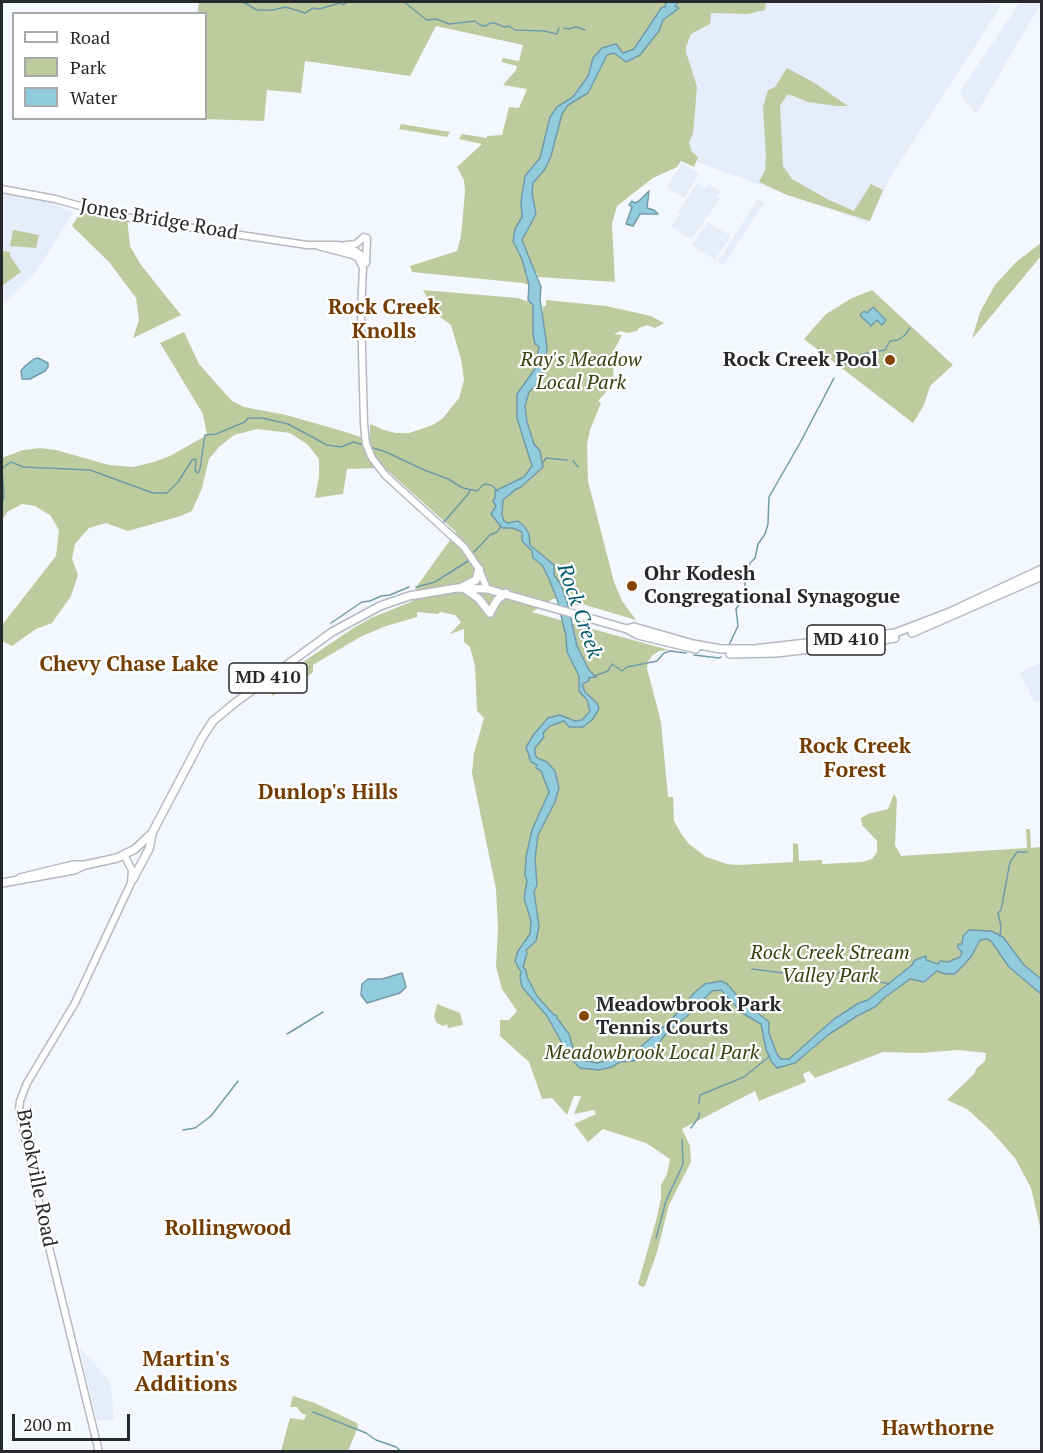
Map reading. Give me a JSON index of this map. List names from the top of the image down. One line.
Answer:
{"streets":{"main road":["Jones Bridge Road","MD 410","Brookville Road"]},"districts":["Rock Creek Knolls","Chevy Chase Lake","Rock Creek Forest","Dunlop's Hills","Rollingwood","Martin's Additions","Hawthorne"],"water":["Rock Creek"],"parks":["Ray's Meadow Local Park","Rock Creek Stream Valley Park","Meadowbrook Local Park"],"places":["Rock Creek Pool","Ohr Kodesh Congregational Synagogue","Meadowbrook Park Tennis Courts"],"legend":["Road","Park","Water"],"scale_bar":"200 m"}
